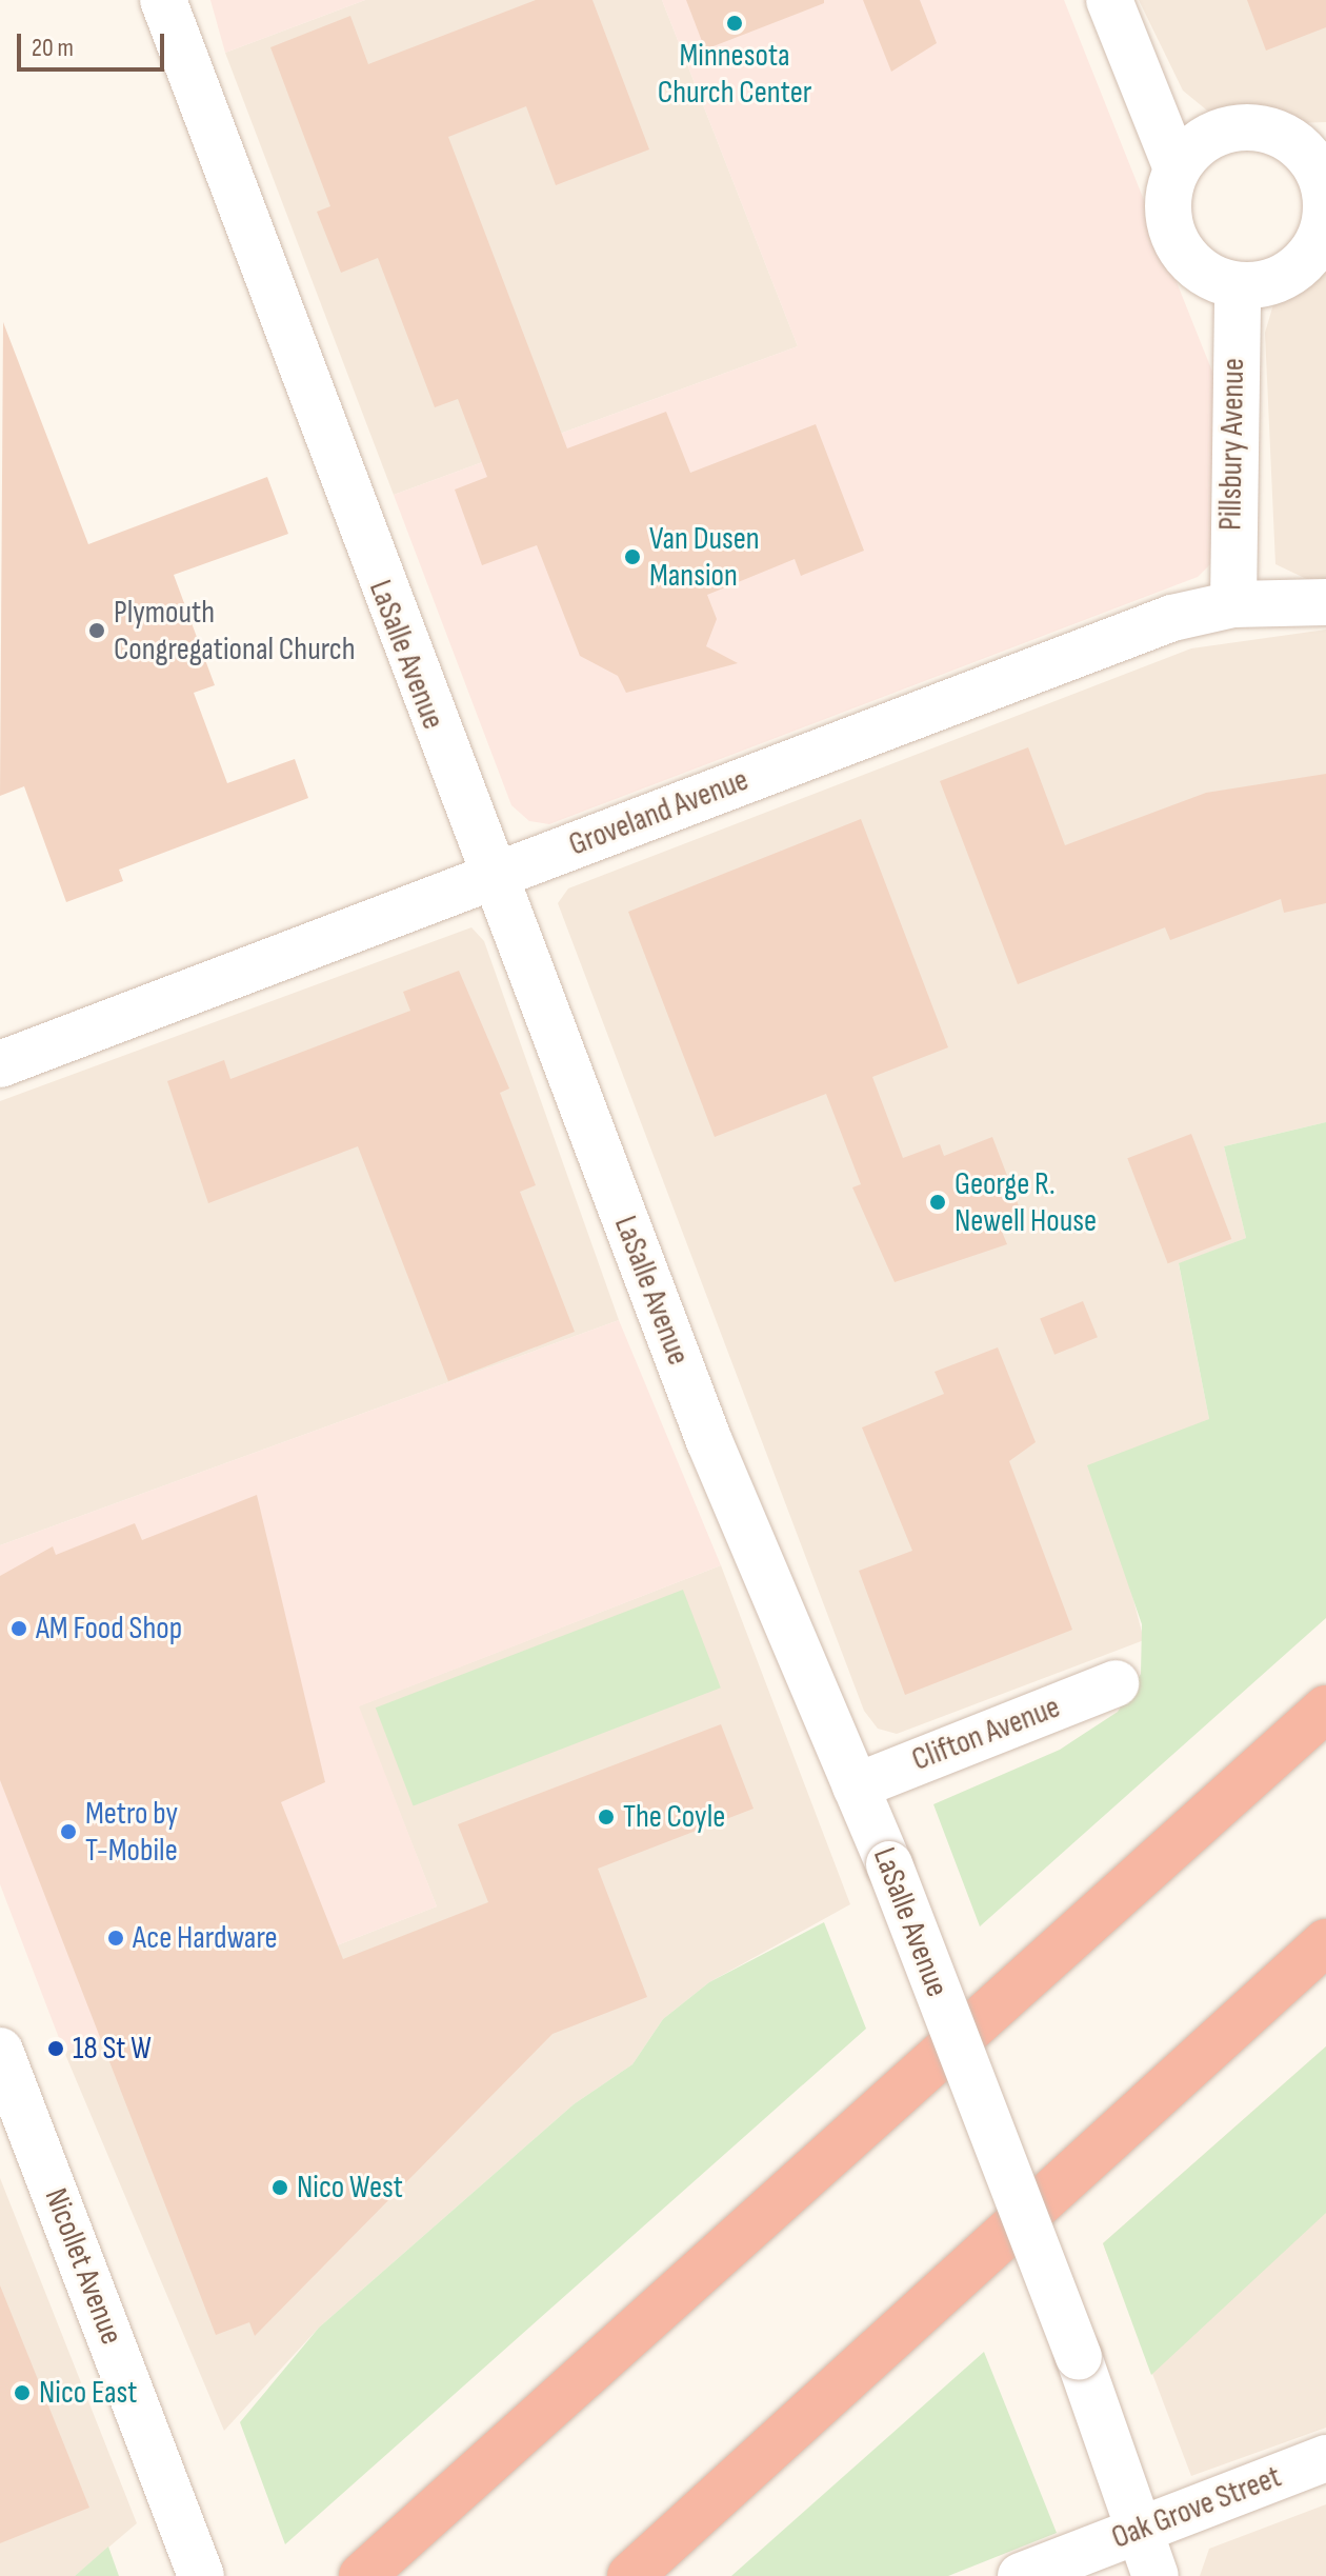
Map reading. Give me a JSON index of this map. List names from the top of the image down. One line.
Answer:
{"streets":{"street":["Pillsbury Avenue","LaSalle Avenue","Groveland Avenue","Clifton Avenue","Nicollet Avenue","Oak Grove Street"]},"crossings":[["Pillsbury Avenue","Groveland Avenue"],["LaSalle Avenue","Groveland Avenue"],["LaSalle Avenue","Clifton Avenue"],["LaSalle Avenue","Oak Grove Street"]],"places":["Minnesota Church Center","Van Dusen Mansion","Plymouth Congregational Church","George R. Newell House","AM Food Shop","The Coyle","Metro by T-Mobile","Ace Hardware","18 St W","Nico West","Nico East"],"scale_bar":"20 m"}
